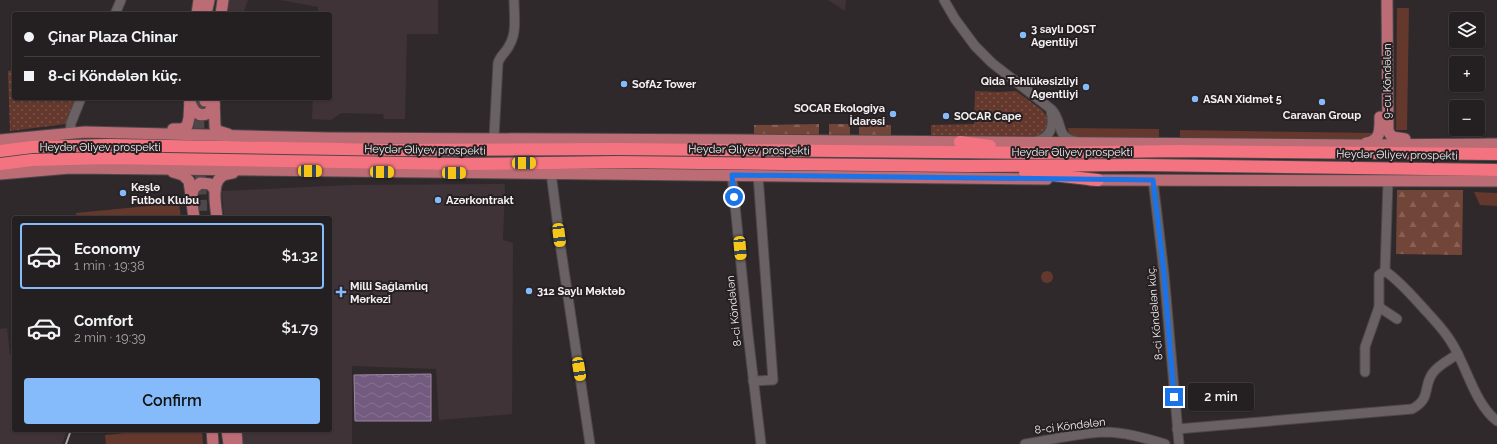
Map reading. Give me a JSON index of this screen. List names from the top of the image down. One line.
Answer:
{"streets":{"highway":["Heydər Əliyev prospekti"],"main road":["9-cu Köndələn"],"street":["8-ci Köndələn","8-ci Köndələn küç."]},"places":{"other":["3 saylı DOST Agentliyi","SofAz Tower","Qida Təhlükəsizliyi Agentliyi","ASAN Xidmət 5","Caravan Group","SOCAR Ekologiya İdarəsi","SOCAR Cape","Keşlə Futbol Klubu","Azərkontrakt","312 Saylı Məktəb"],"health":["Milli Sağlamlıq Mərkəzi"]},"page":{"map_buttons":["+","−"],"banner":["Çinar Plaza Chinar","8-ci Köndələn küç."],"list":[{"name":"Economy","note":"1 min · 19:38","value":"$1.32"},{"name":"Comfort","note":"2 min · 19:39","value":"$1.79"}],"buttons":"Confirm","bubble":"2 min"}}
